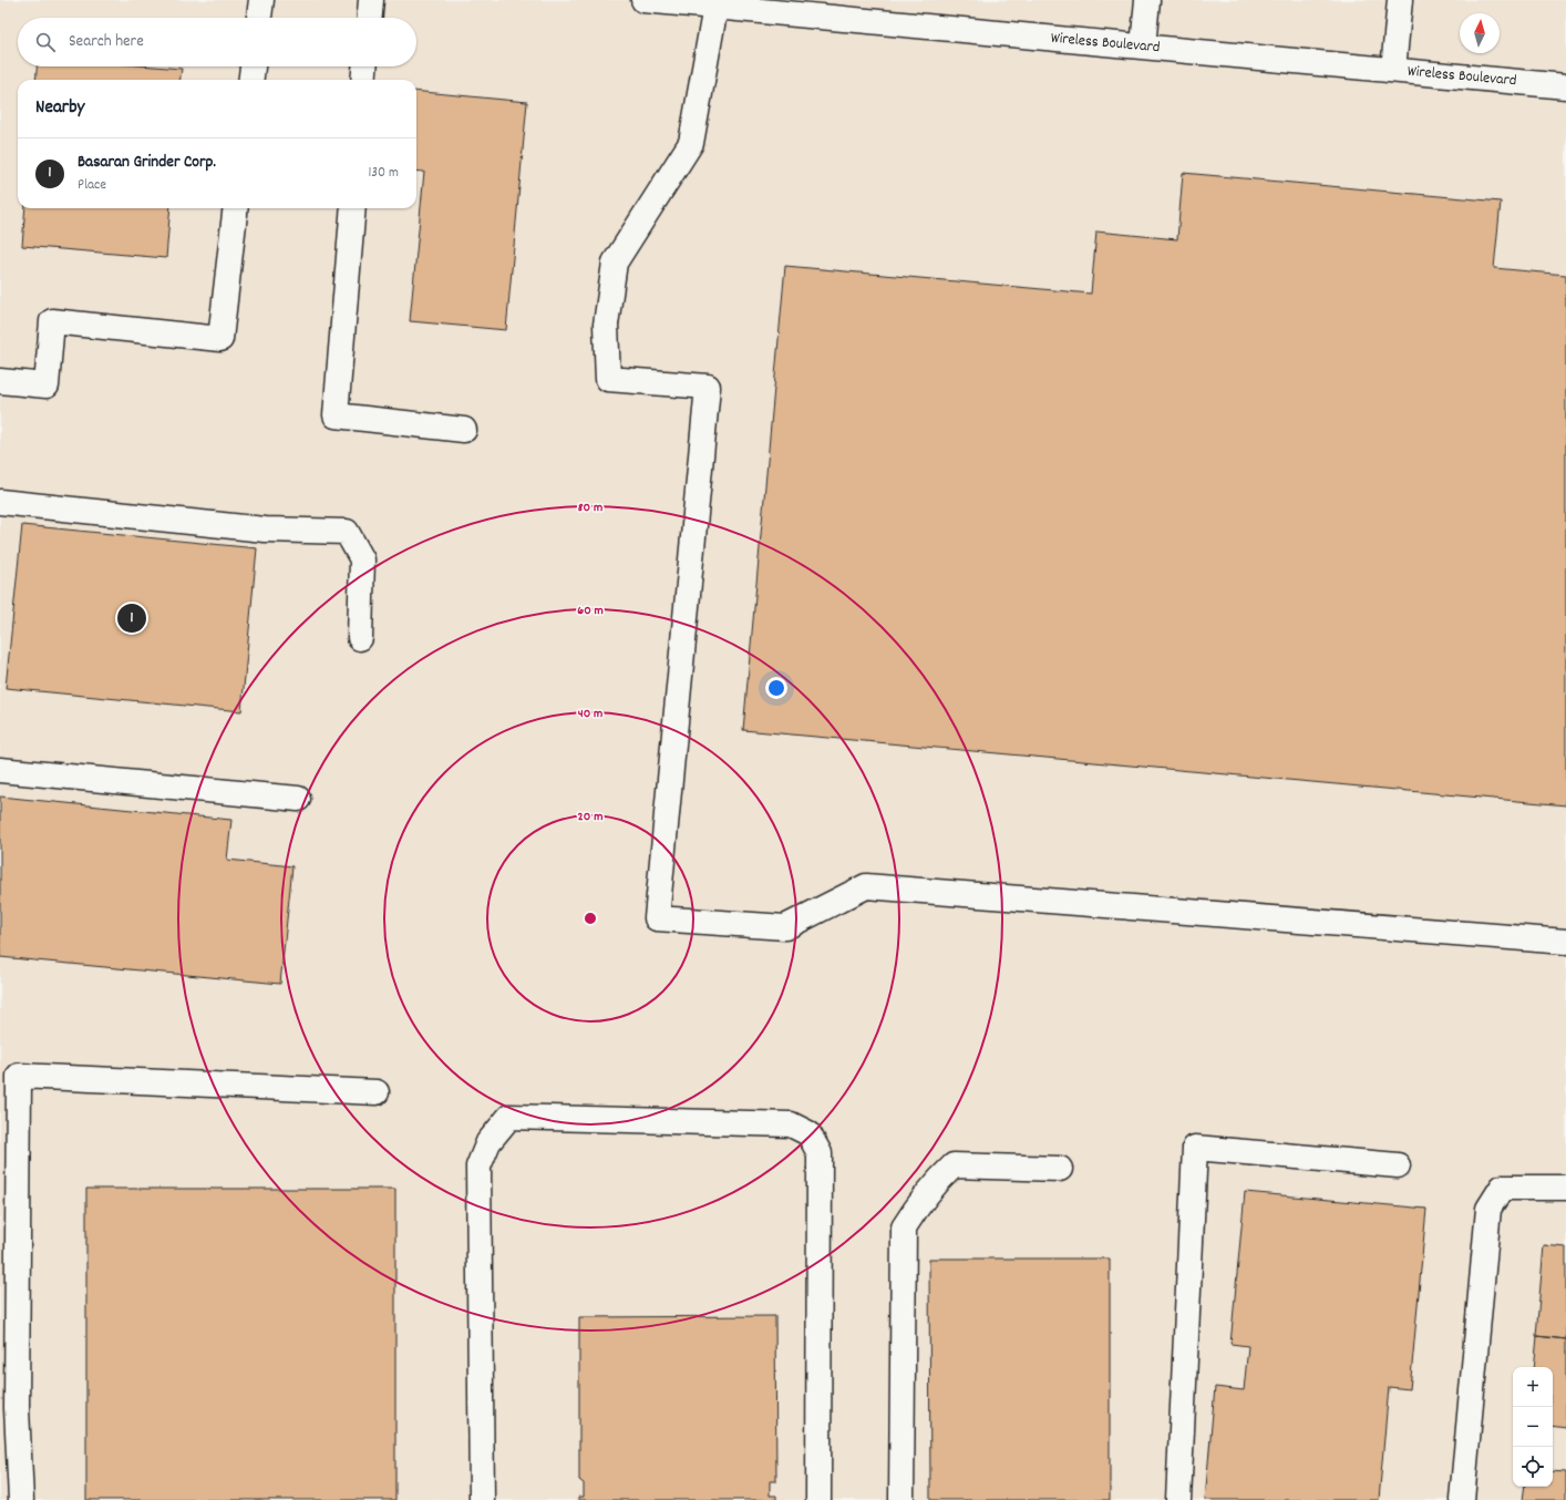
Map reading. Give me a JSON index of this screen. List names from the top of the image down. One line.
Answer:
{"streets":{"street":["Wireless Boulevard"]},"north":"top","page":{"search":"Search here","heading":"Nearby","list":[{"mark":"1","name":"Basaran Grinder Corp.","note":"Place","value":"130 m"}],"pins":"1","map_buttons":["+","−"]},"rings":["80 m","60 m","40 m","20 m"]}
